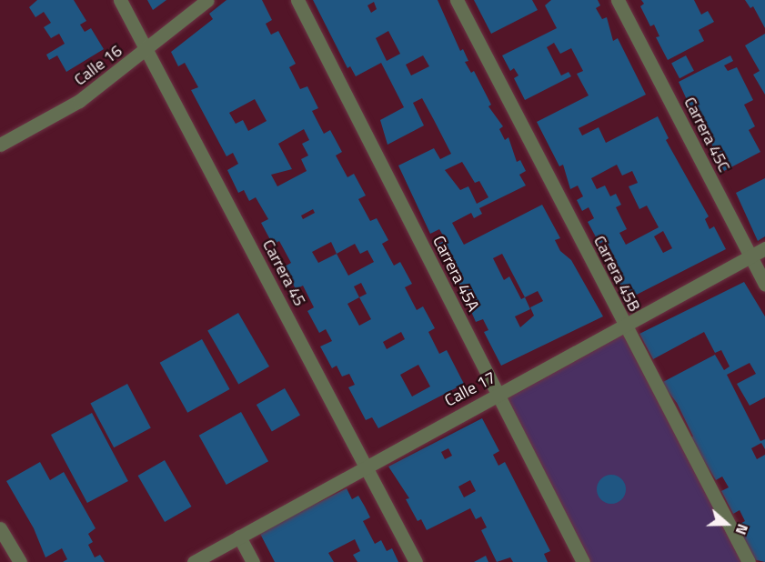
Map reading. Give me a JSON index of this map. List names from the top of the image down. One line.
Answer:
{"streets":{"street":["Calle 16","Carrera 45C","Carrera 45","Carrera 45A","Carrera 45B","Calle 17"]},"crossings":[["Calle 16","Carrera 45"],["Carrera 45C","Calle 17"],["Carrera 45","Calle 17"],["Carrera 45A","Calle 17"],["Carrera 45B","Calle 17"]],"north":"right"}
